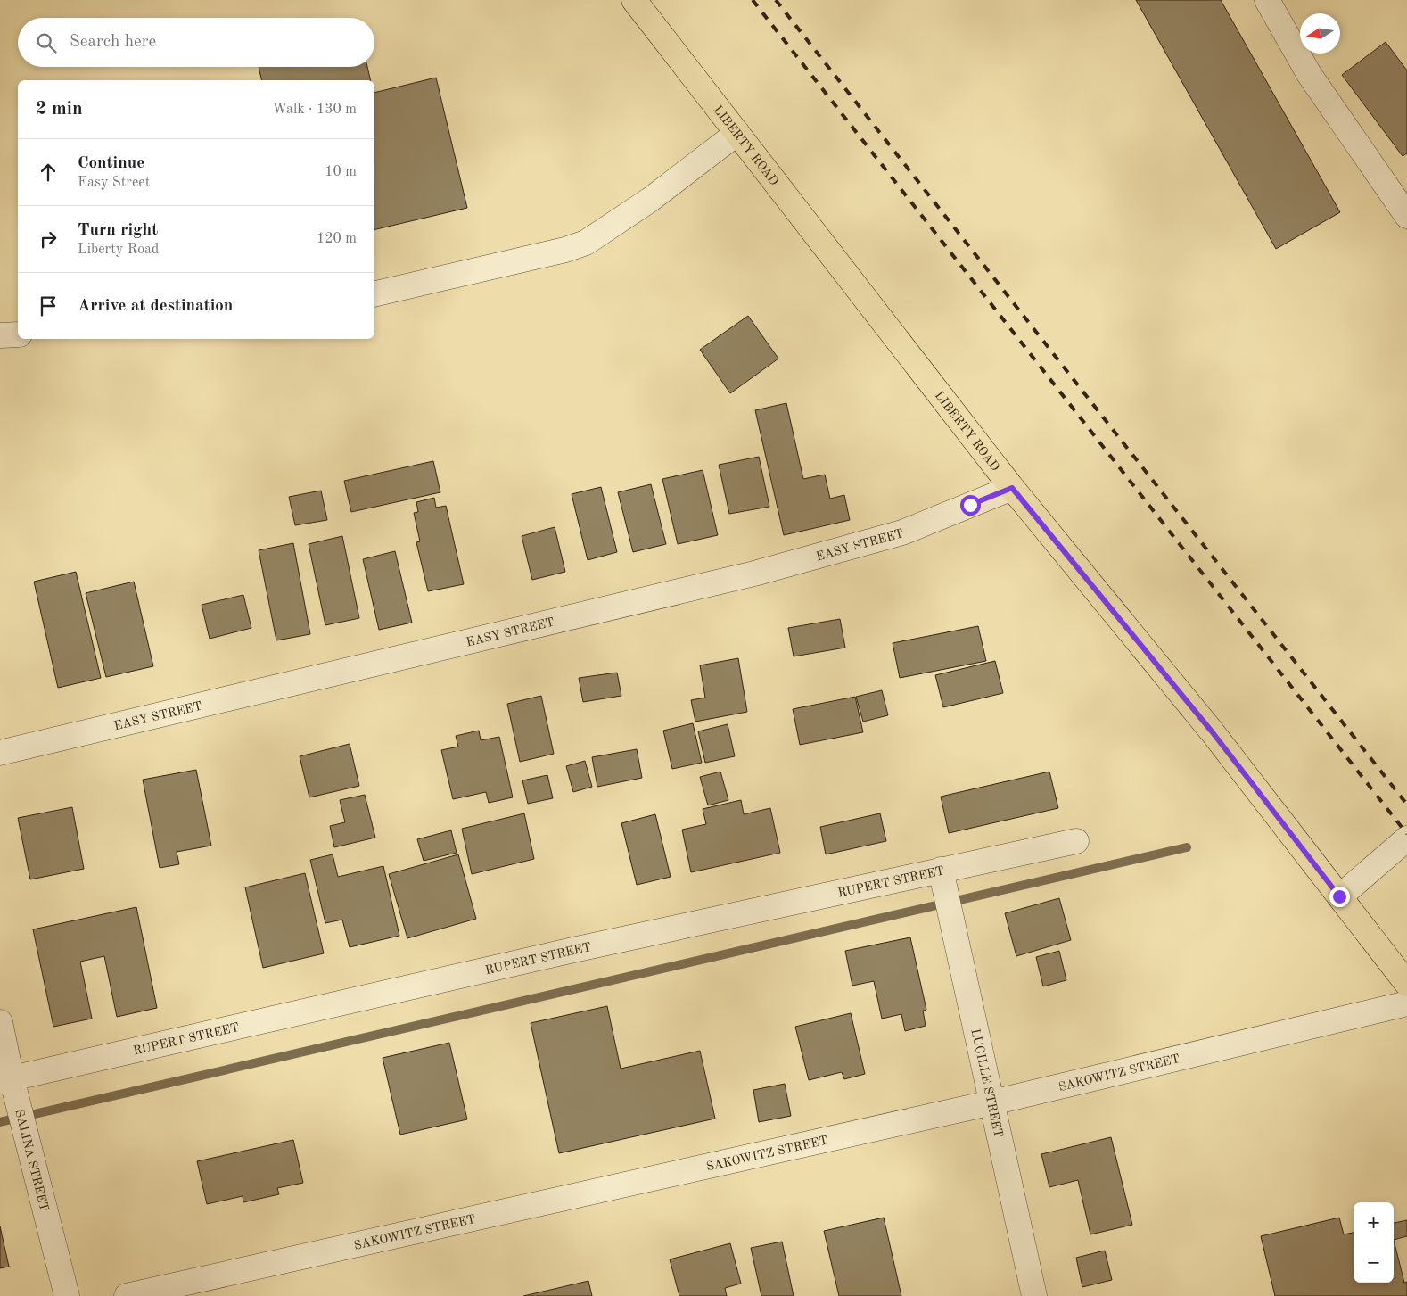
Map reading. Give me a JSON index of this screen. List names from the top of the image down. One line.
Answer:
{"streets":{"main road":["LIBERTY ROAD"],"street":["EASY STREET","RUPERT STREET","SAKOWITZ STREET","LUCILLE STREET","SALINA STREET"]},"crossings":[["LIBERTY ROAD","EASY STREET"],["RUPERT STREET","LUCILLE STREET"],["RUPERT STREET","SALINA STREET"],["SAKOWITZ STREET","LUCILLE STREET"]],"north":"left","page":{"search":"Search here","heading":["2 min","Walk · 130 m"],"list":[["Continue","Easy Street","10 m"],["Turn right","Liberty Road","120 m"],"Arrive at destination"],"map_buttons":["+","−"]}}
